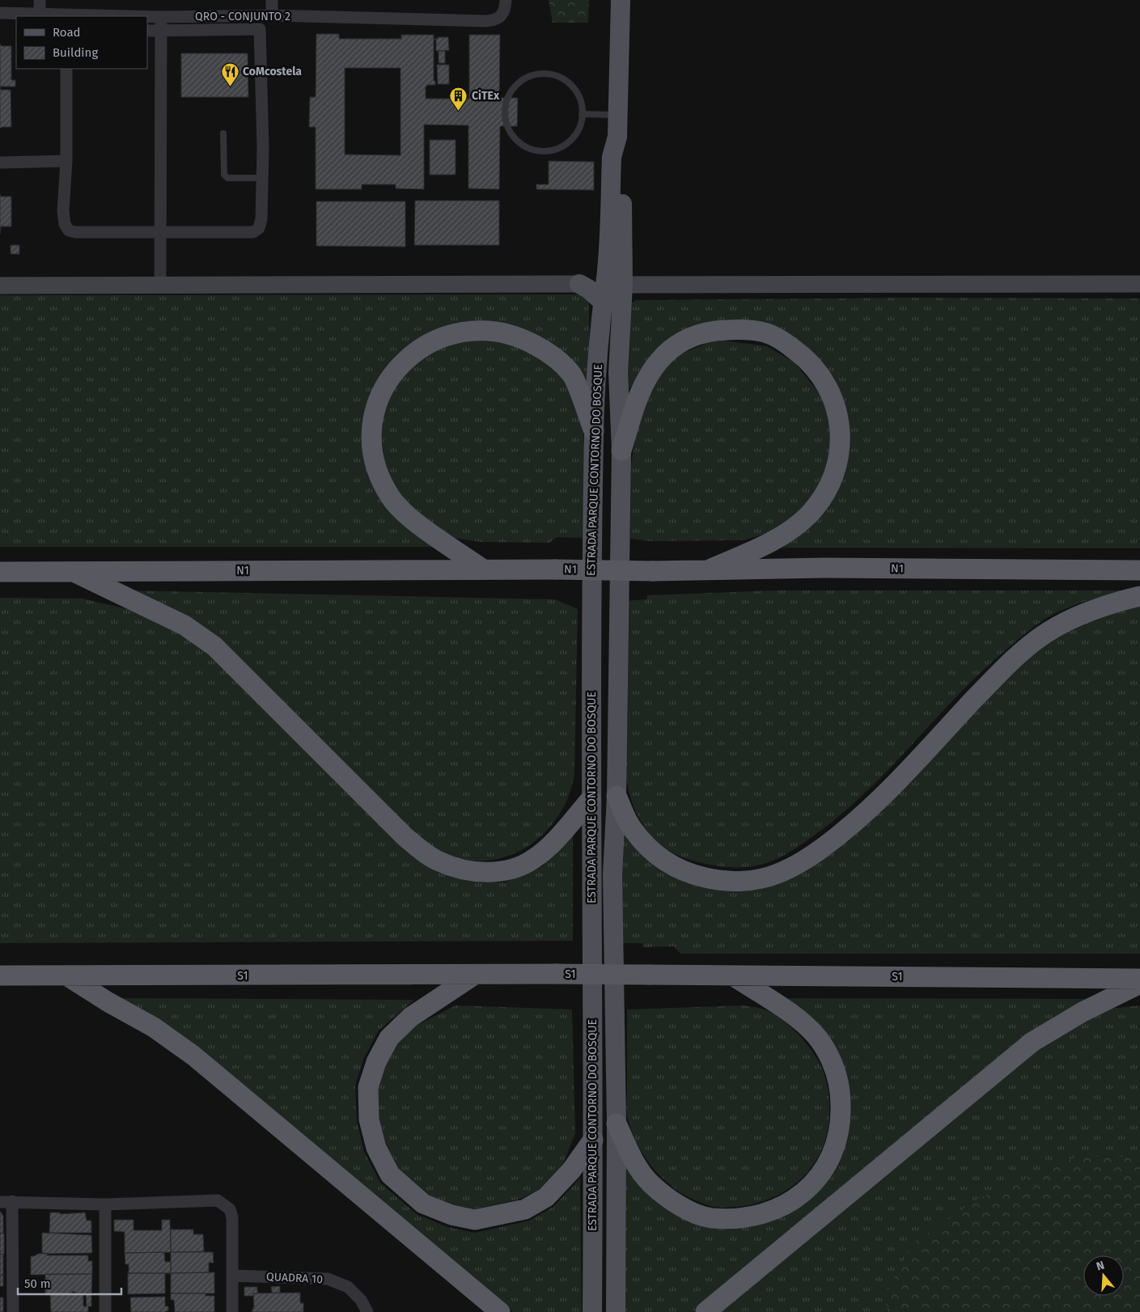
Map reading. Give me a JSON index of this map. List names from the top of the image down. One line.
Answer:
{"streets":{"highway":["N1","S1"],"main road":["ESTRADA PARQUE CONTORNO DO BOSQUE"],"street":["QRO - CONJUNTO 2","QUADRA 10"]},"places":{"restaurant":["CoMcostela"],"building":["CiTEx"]},"legend":["Road","Building"],"scale_bar":"50 m","north":"top"}
